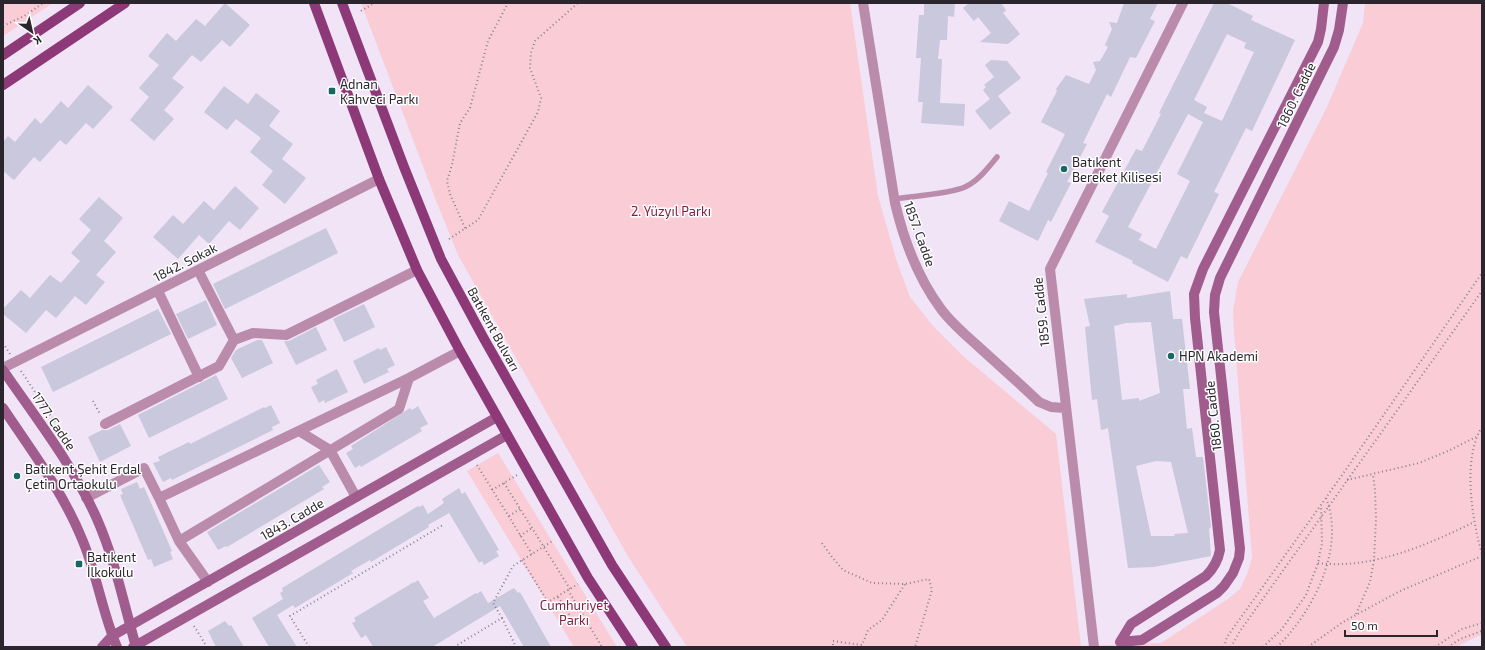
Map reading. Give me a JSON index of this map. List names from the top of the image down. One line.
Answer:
{"streets":{"main road":["Batıkent Bulvarı"],"street":["1860. Cadde","1857. Cadde","1842. Sokak","1859. Cadde","1777. Cadde","1843. Cadde"]},"crossings":[["1857. Cadde","1859. Cadde"],["1842. Sokak","1777. Cadde"],["1777. Cadde","1843. Cadde"]],"parks":["2. Yüzyıl Parkı","Cumhuriyet Parkı"],"places":{"transit":["Adnan Kahveci Parkı","Batıkent İlkokulu"],"other":["Batıkent Bereket Kilisesi","HPN Akademi","Batıkent Şehit Erdal Çetin Ortaokulu"]},"scale_bar":"50 m","north":"bottom right"}
